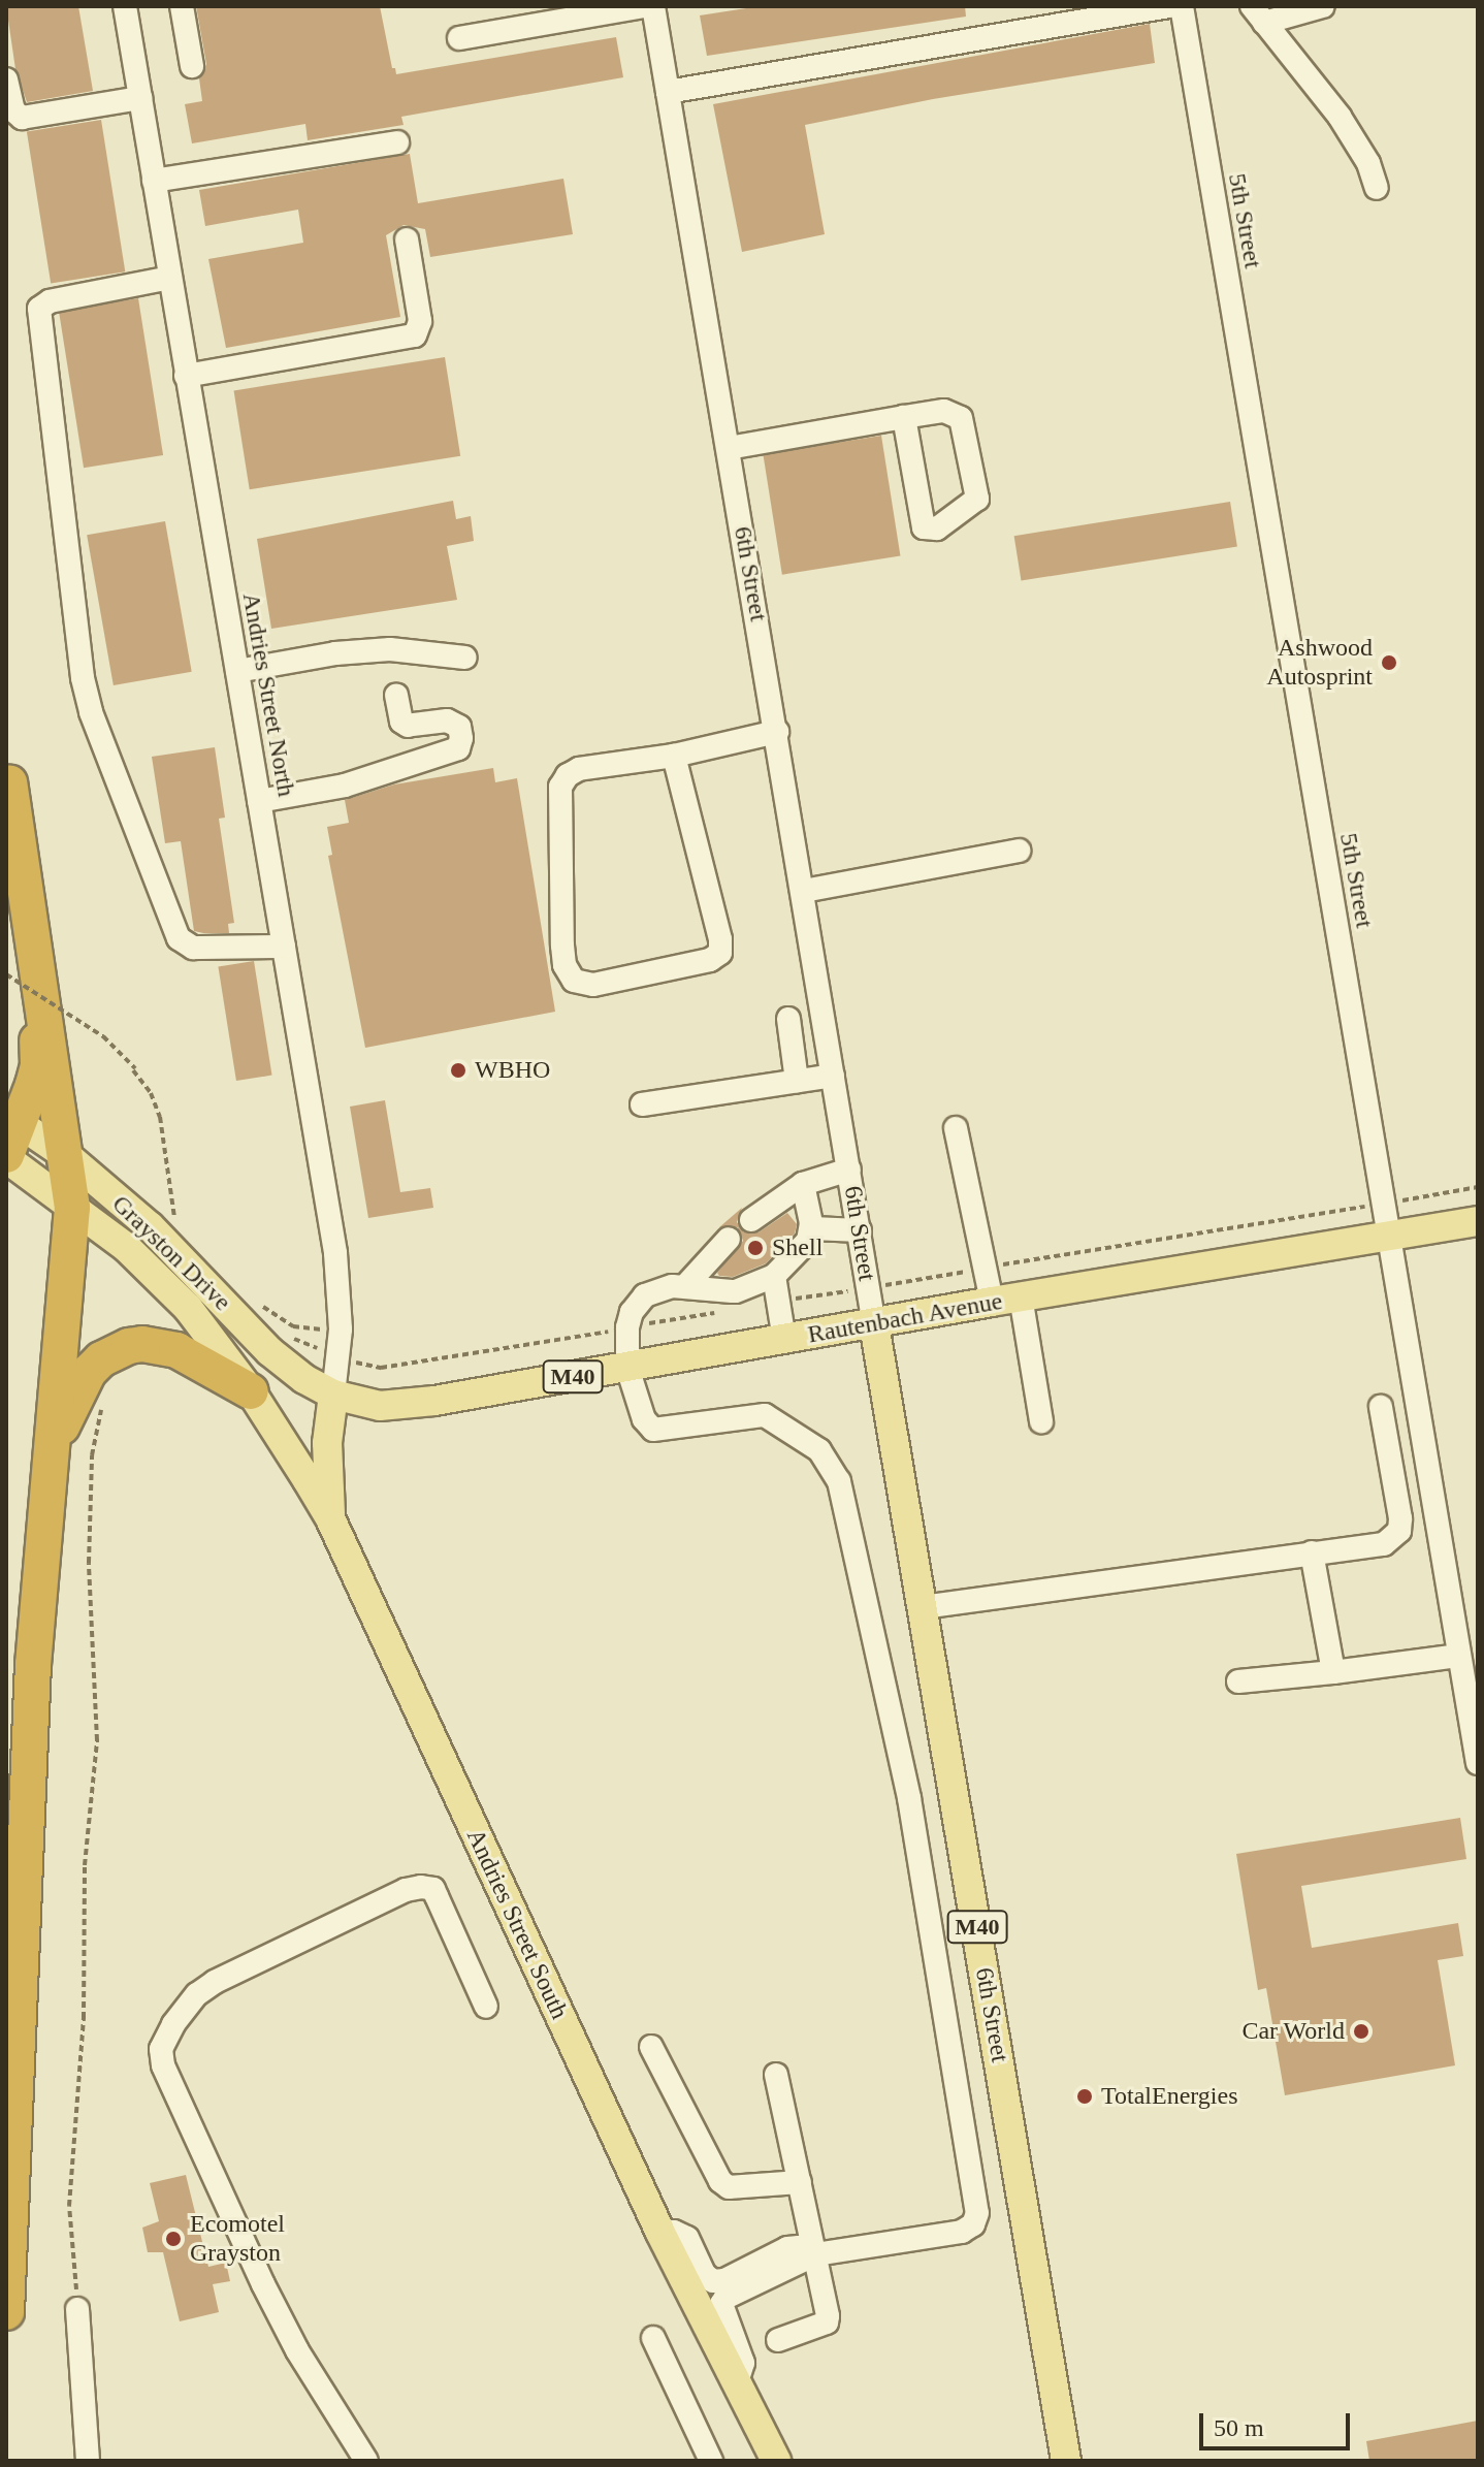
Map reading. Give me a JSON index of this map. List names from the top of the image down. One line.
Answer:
{"streets":{"main road":["6th Street","Grayston Drive","Rautenbach Avenue","M40","Andries Street South"],"street":["5th Street","Andries Street North"]},"crossings":[["5th Street","Rautenbach Avenue"],["6th Street","Rautenbach Avenue"],["Andries Street North","Grayston Drive"],["Andries Street North","Rautenbach Avenue"],["Grayston Drive","Rautenbach Avenue"],["Grayston Drive","Andries Street South"]],"places":["Ashwood Autosprint","WBHO","Shell","Car World","TotalEnergies","Ecomotel Grayston"],"scale_bar":"50 m"}
